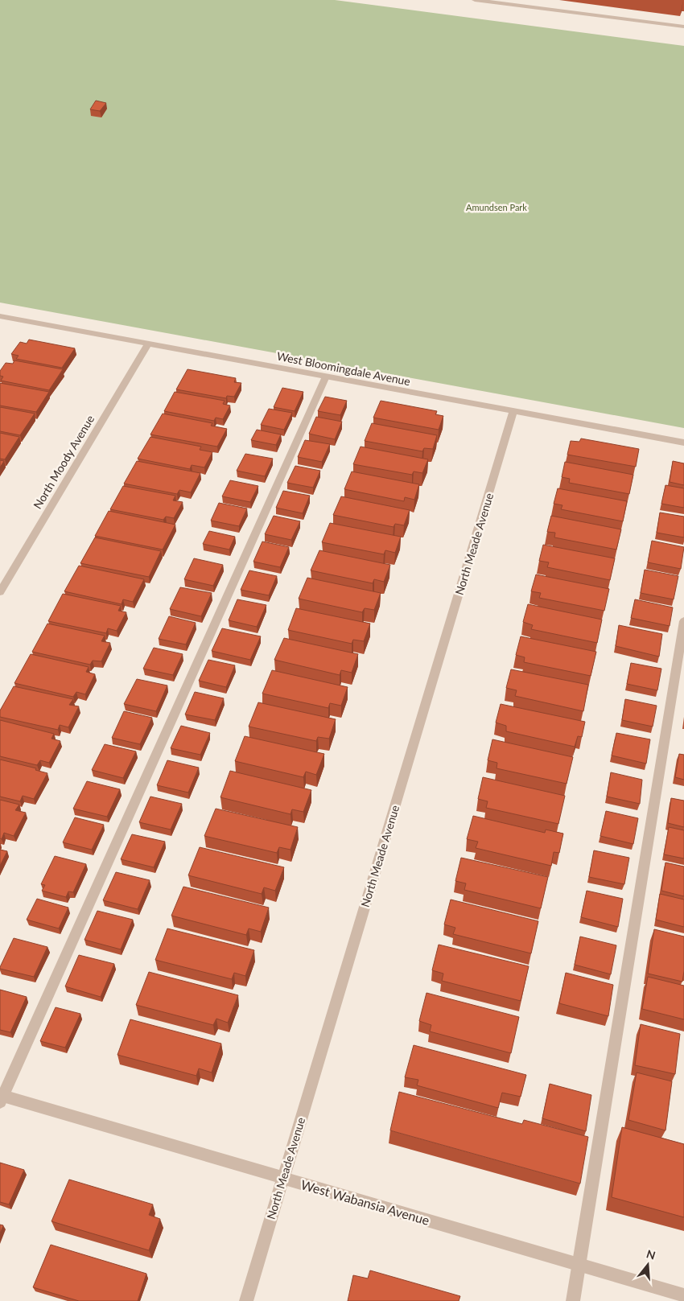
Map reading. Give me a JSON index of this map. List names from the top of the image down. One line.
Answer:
{"streets":{"street":["West Bloomingdale Avenue","North Moody Avenue","North Meade Avenue","West Wabansia Avenue"]},"crossings":[["West Bloomingdale Avenue","North Moody Avenue"],["West Bloomingdale Avenue","North Meade Avenue"],["North Meade Avenue","West Wabansia Avenue"]],"parks":["Amundsen Park"],"north":"top"}
